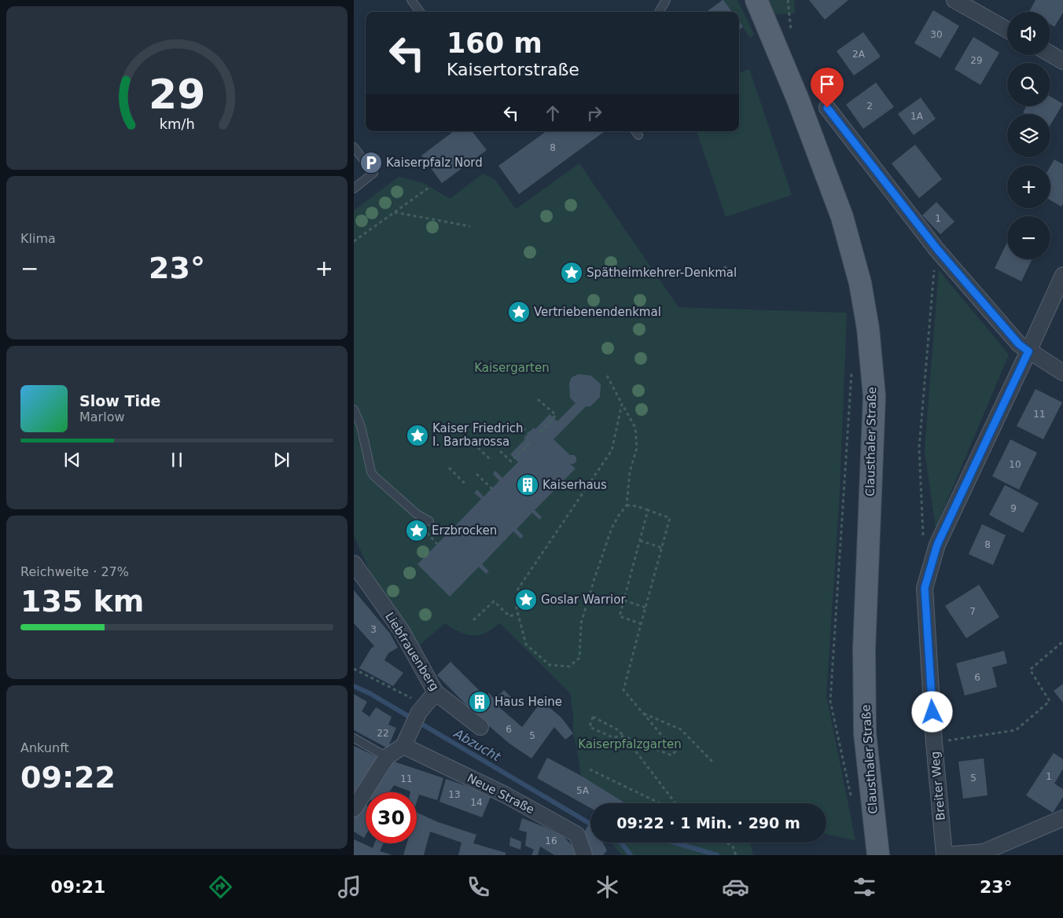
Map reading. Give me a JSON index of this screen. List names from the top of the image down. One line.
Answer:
{"streets":{"main road":["Clausthaler Straße"],"street":["Liebfrauenberg","Breiter Weg","Neue Straße"]},"water":["Abzucht"],"parks":["Kaisergarten","Kaiserpfalzgarten"],"places":{"parking":["Kaiserpfalz Nord"],"place":["Spätheimkehrer-Denkmal","Vertriebenendenkmal","Kaiser Friedrich I. Barbarossa","Erzbrocken","Goslar Warrior"],"building":["Kaiserhaus","Haus Heine"]},"house_numbers":["30","2A","29","2","1A","8","1","11","10","9","8","7","3","6","6","22","5","1","5","11","5A","13","14","16"],"page":{"map_buttons":["+","−"],"turn":["160 m","Kaisertorstraße"],"tile":["Klima",["Reichweite · 27%","135 km"],["Ankunft","09:22"]],"heat":["−","23°","+"],"song":["Slow Tide","Marlow"],"limit":"30","trip":"09:22 · 1 Min. · 290 m","tabs":["09:21","23°"],"gauge":["29","km/h"]}}
